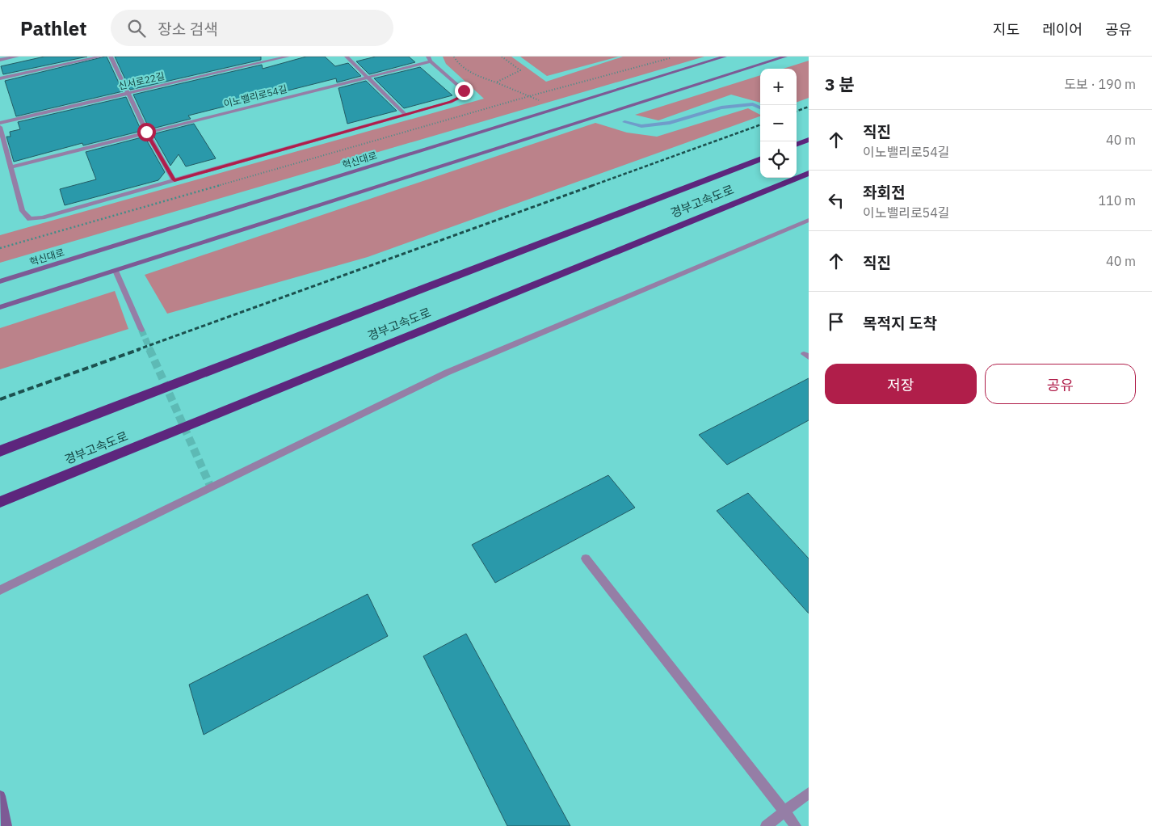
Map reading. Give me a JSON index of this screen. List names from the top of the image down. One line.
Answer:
{"streets":{"highway":["경부고속도로"],"main road":["혁신대로"],"street":["신서로22길","이노밸리로54길"]},"page":{"header":"Pathlet","search":"장소 검색","nav":["지도","레이어","공유"],"heading":["3 분","도보 · 190 m"],"map_buttons":["+","−"],"list":[["직진","이노밸리로54길","40 m"],["좌회전","이노밸리로54길","110 m"],["직진","40 m"],"목적지 도착"],"buttons":["저장","공유"]}}
